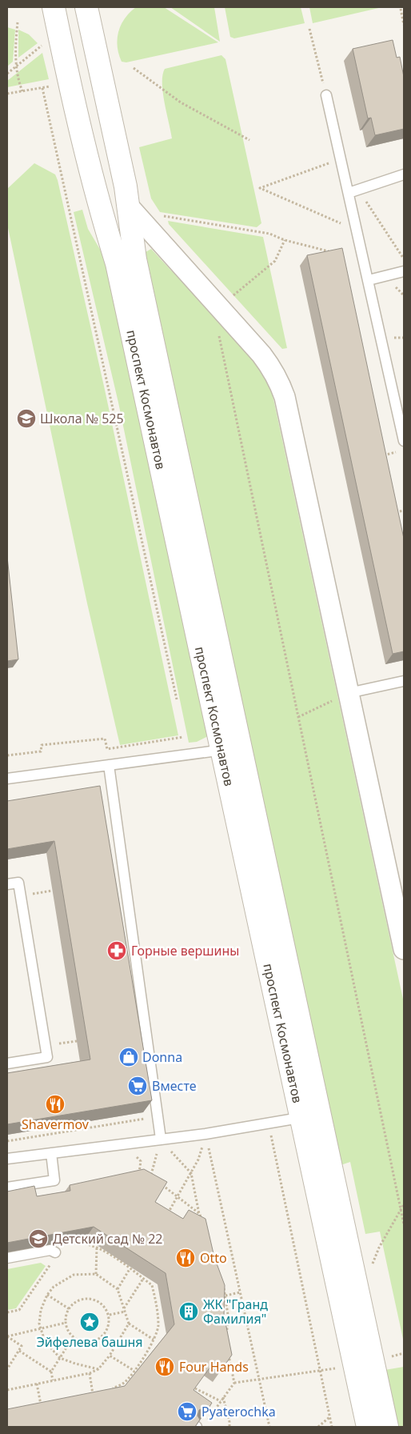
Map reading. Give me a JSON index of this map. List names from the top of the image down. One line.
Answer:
{"streets":{"street":["проспект Космонавтов"]},"places":{"school or university":["Школа № 525","Детский сад № 22"],"pharmacy":["Горные вершины"],"shop":["Donna"],"supermarket":["Вместе","Pyaterochka"],"restaurant":["Shavermov","Otto","Four Hands"],"building":["ЖК \"Гранд Фамилия\""],"place":["Эйфелева башня"]}}
